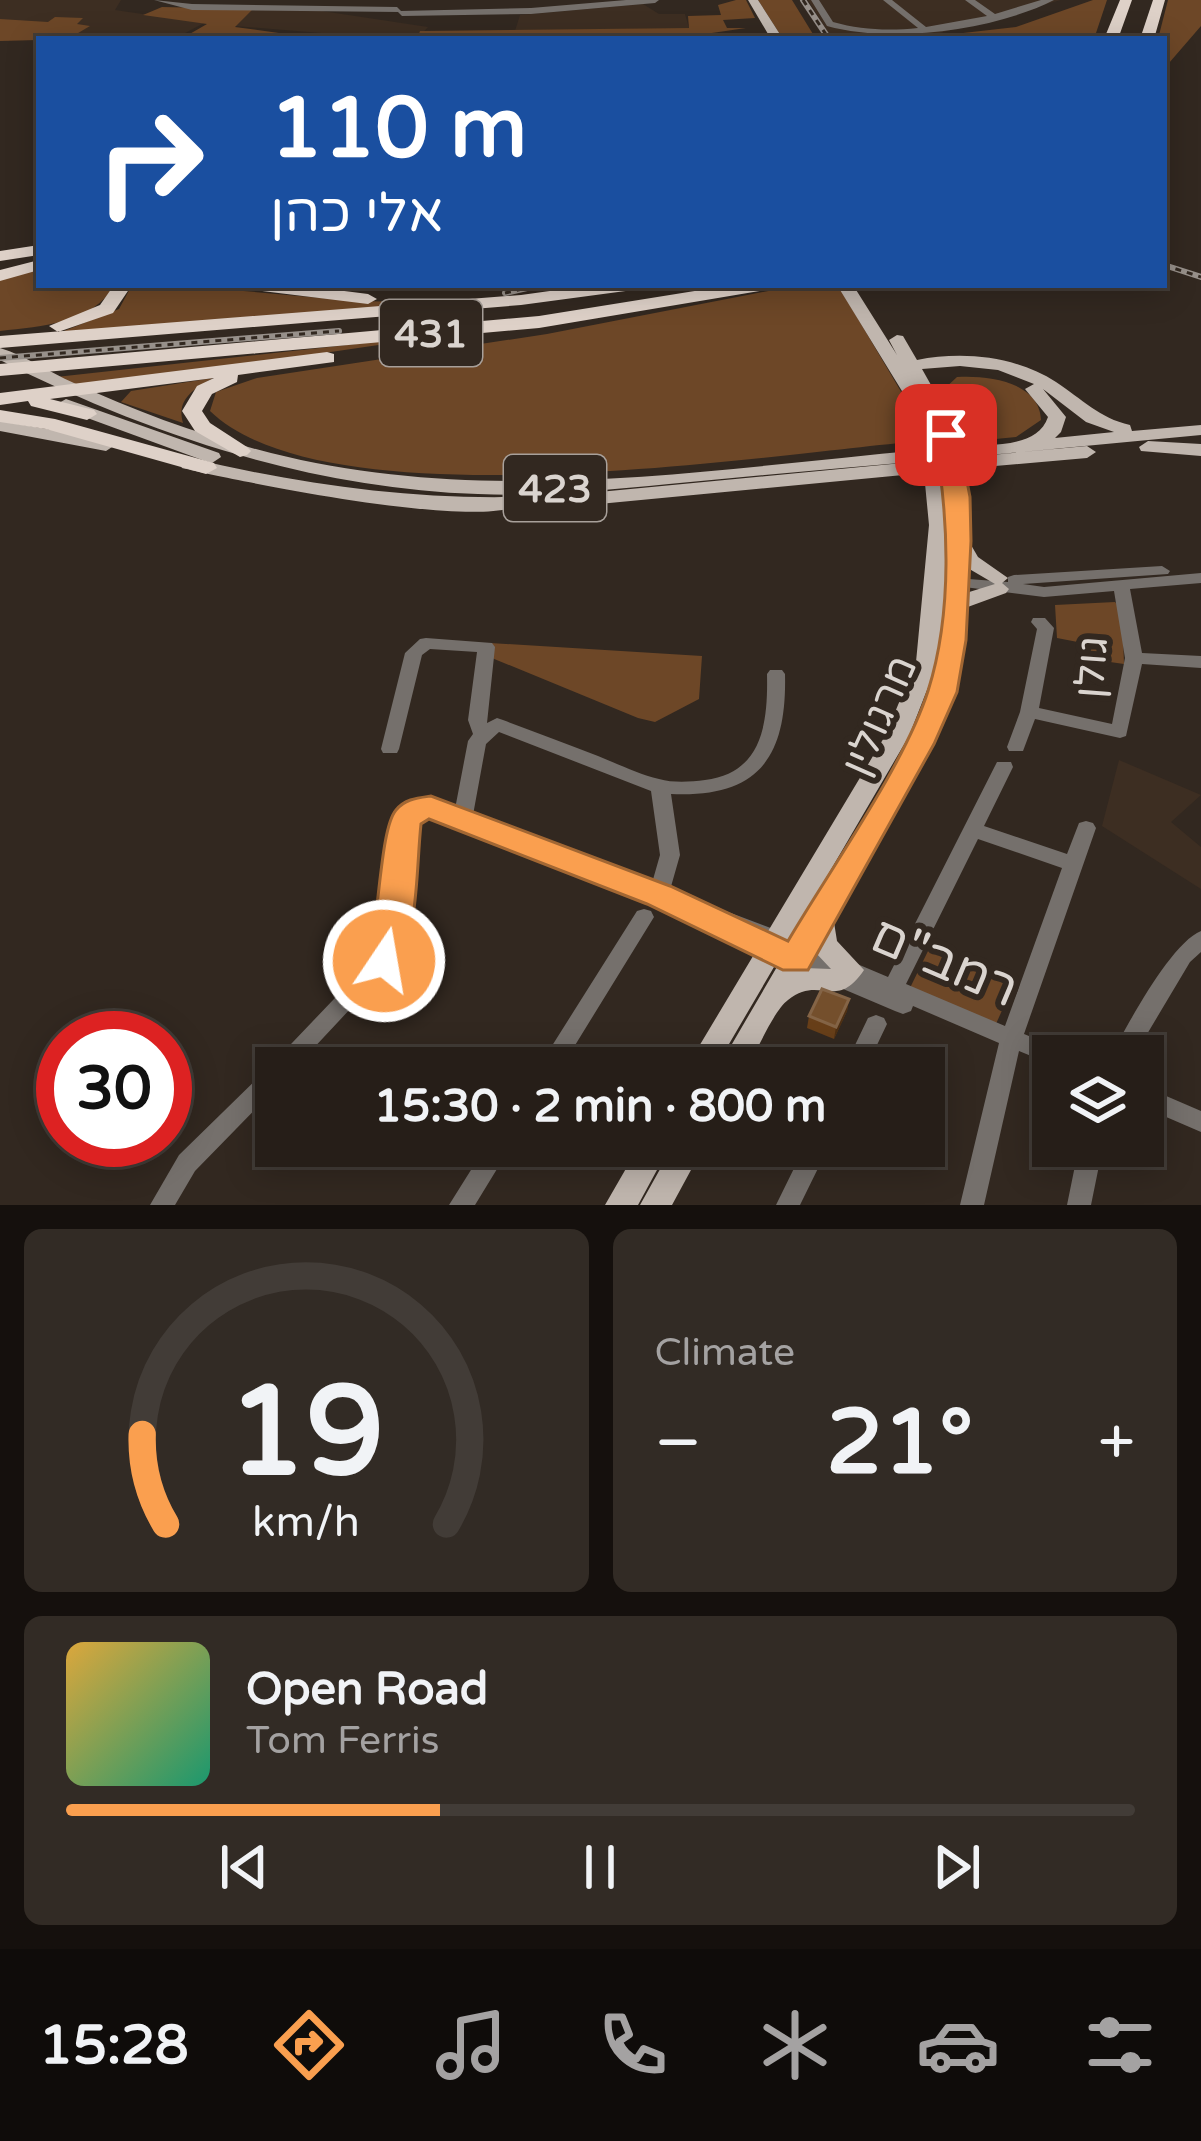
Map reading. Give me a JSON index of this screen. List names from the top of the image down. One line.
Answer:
{"streets":{"highway":["431"],"main road":["423","מרגולין"],"street":["גולן","רמב\"ם"]},"crossings":[["431","423"],["מרגולין","רמב\"ם"]],"page":{"turn":["110 m","אלי כהן"],"limit":"30","trip":"15:30 · 2 min · 800 m","tile":"Climate","heat":["−","21°","+"],"song":["Open Road","Tom Ferris"],"tabs":"15:28","gauge":["19","km/h"]}}
